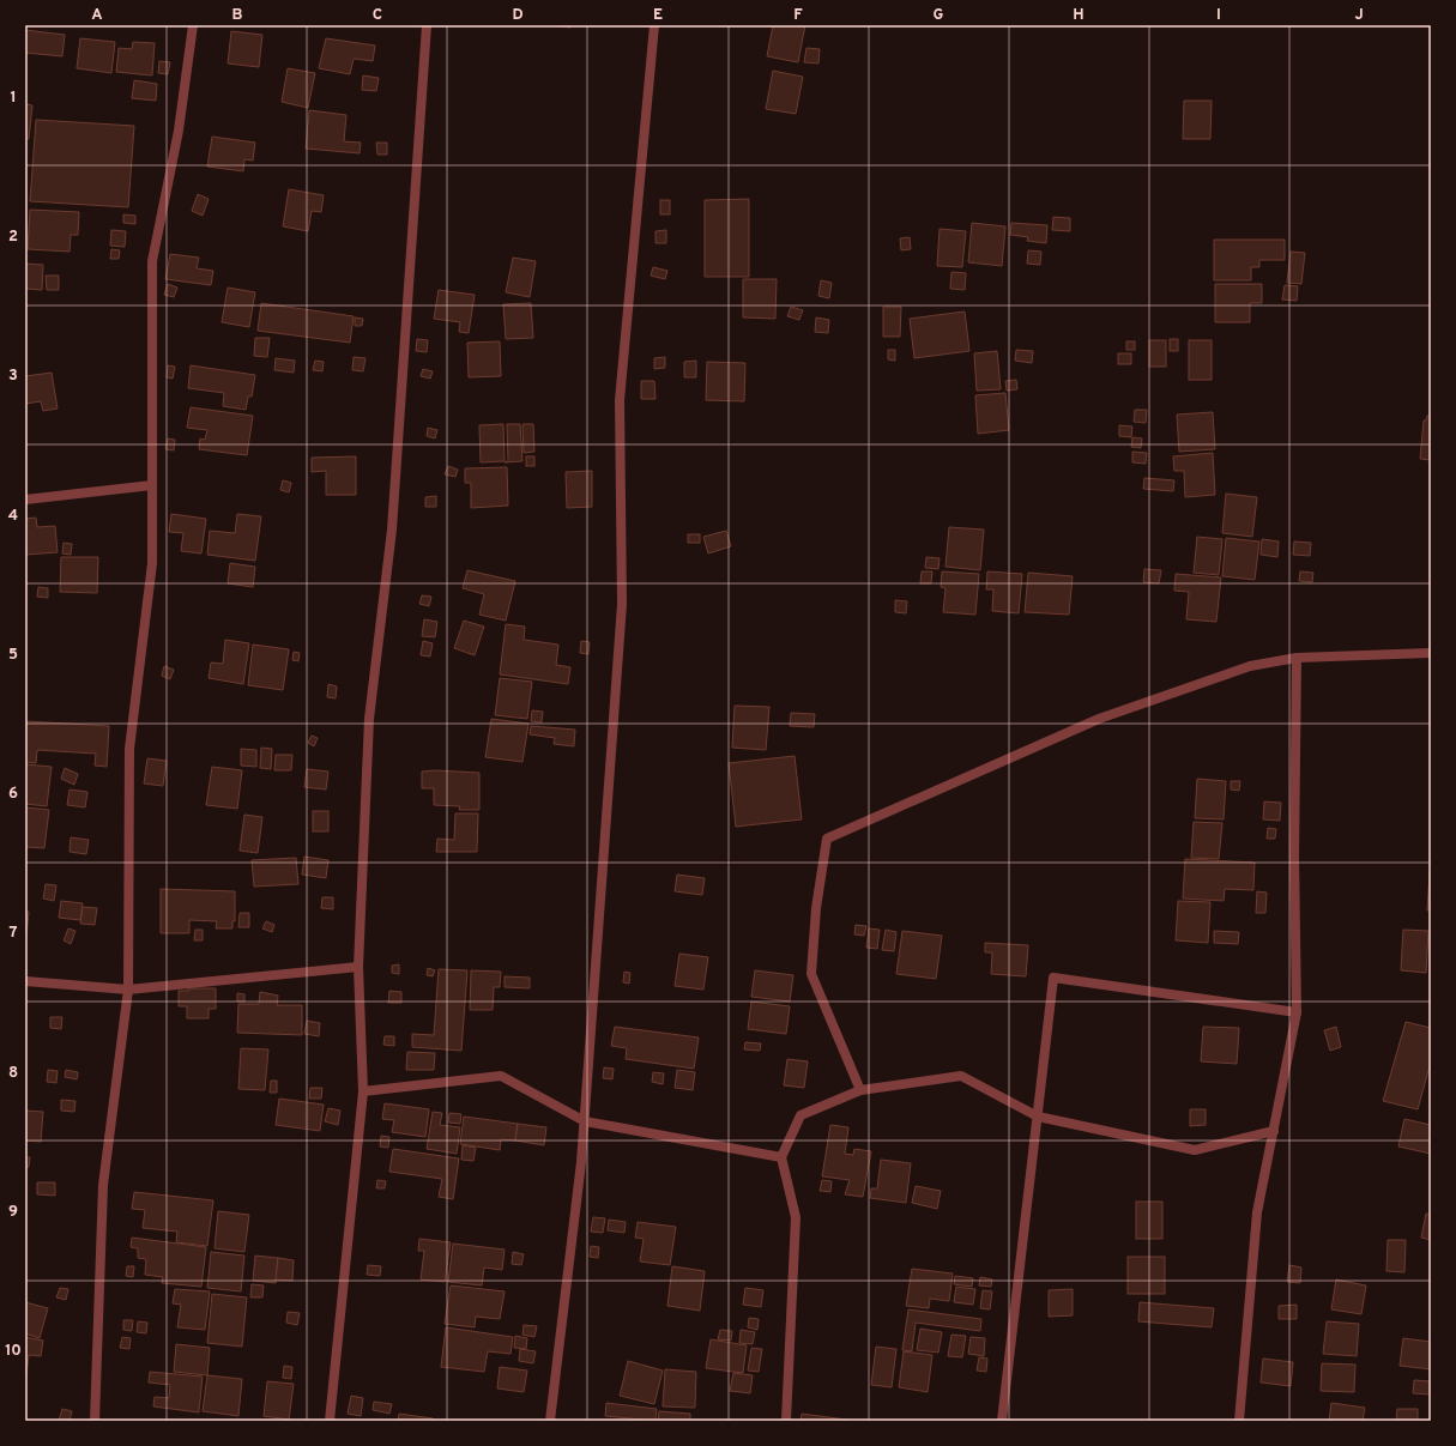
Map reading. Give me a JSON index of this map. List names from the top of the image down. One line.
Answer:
{"grid":{"columns":["A","B","C","D","E","F","G","H","I","J"],"rows":["1","2","3","4","5","6","7","8","9","10"]}}
